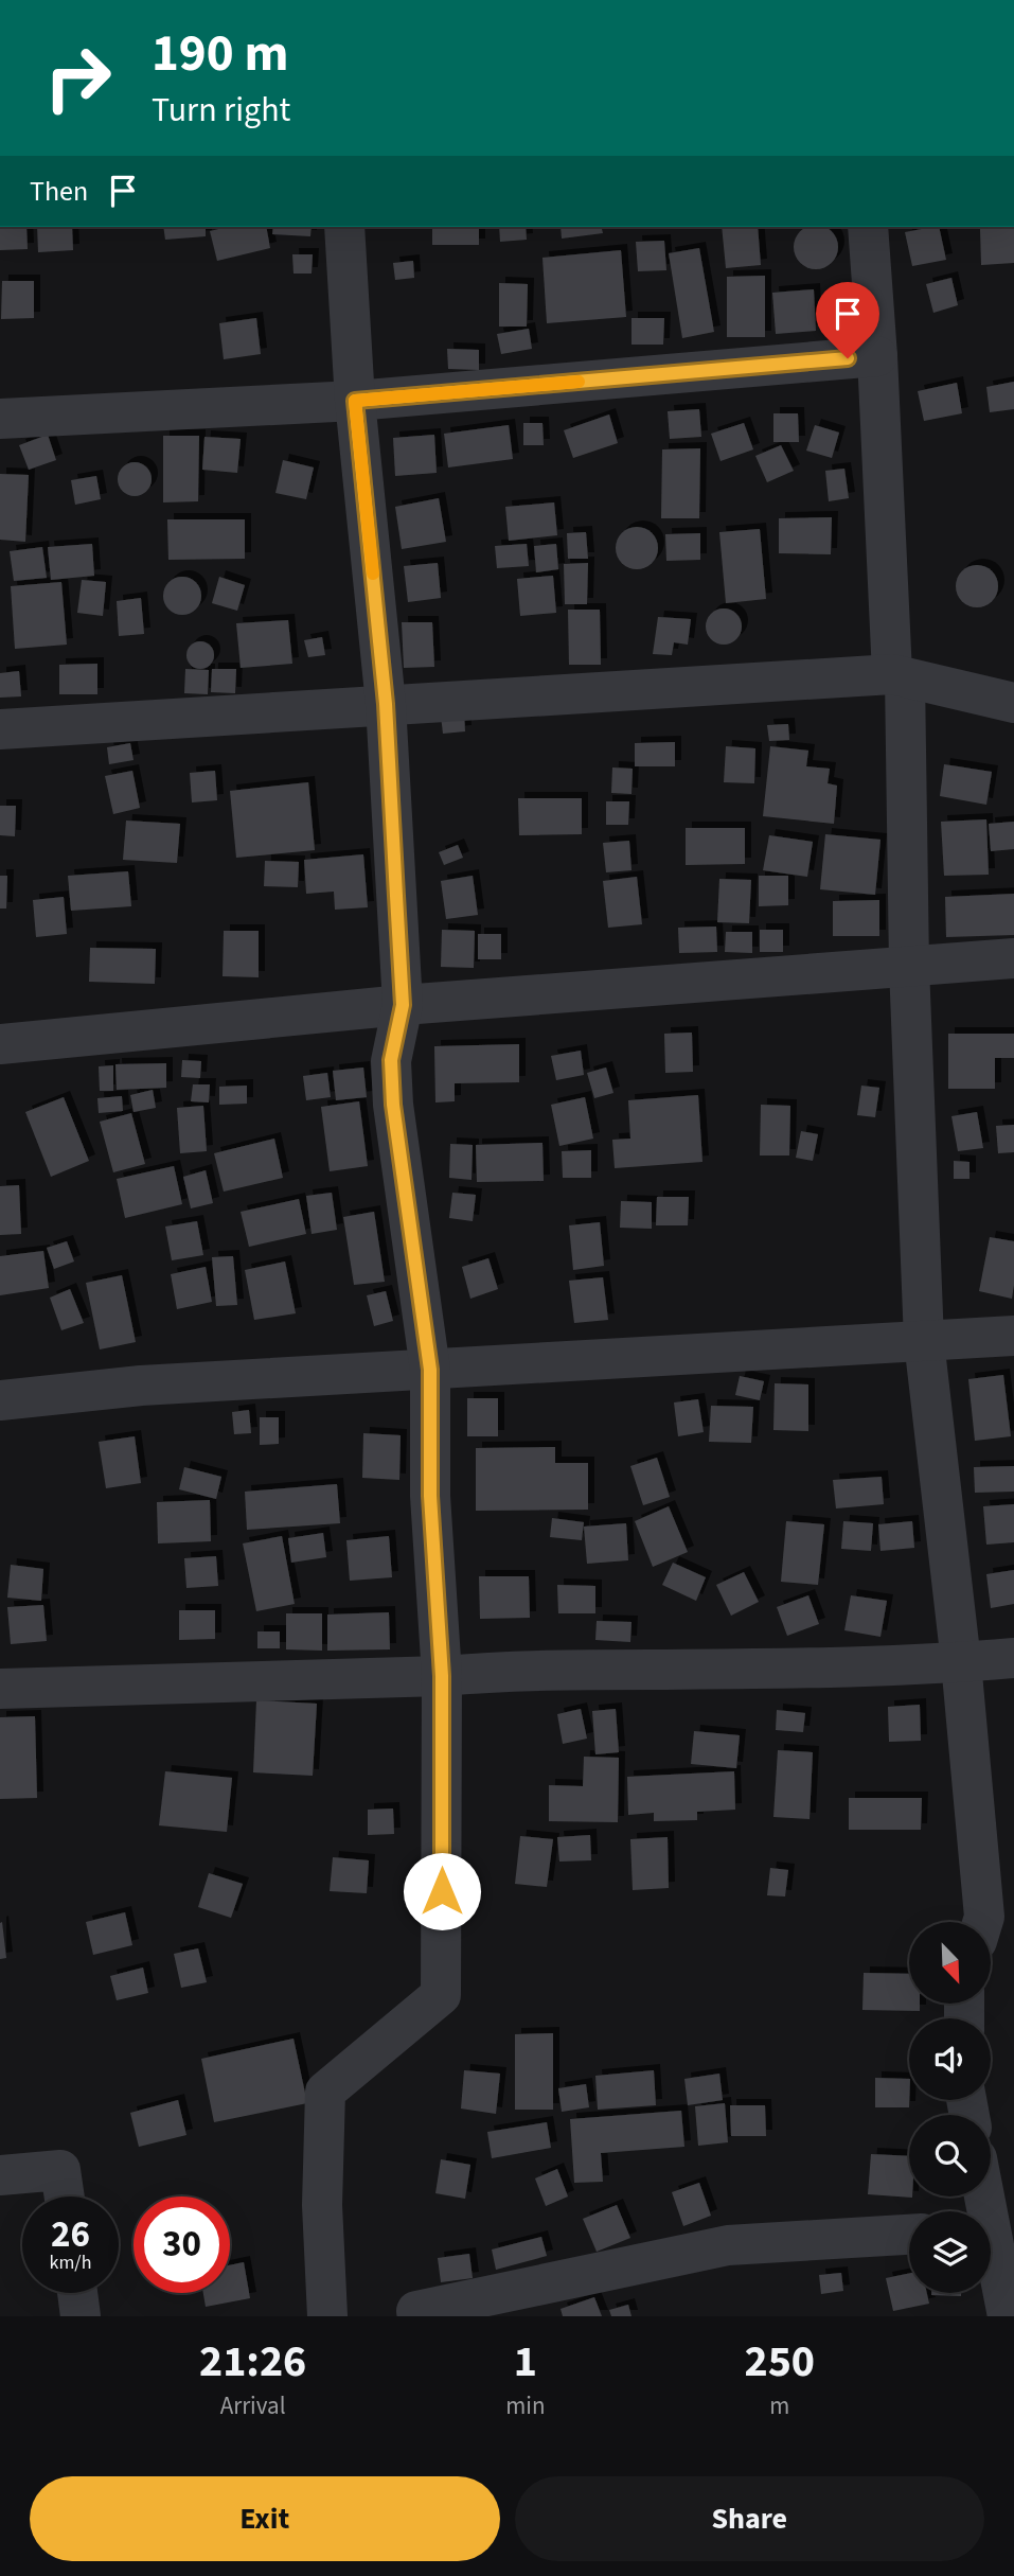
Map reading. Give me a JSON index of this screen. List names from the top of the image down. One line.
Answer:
{"north":"bottom right","page":{"turn":["190 m","Turn right"],"then":"Then","speed":"26 km/h","limit":"30","eta":["21:26","Arrival","1","min","250","m"],"buttons":["Exit","Share"]}}
